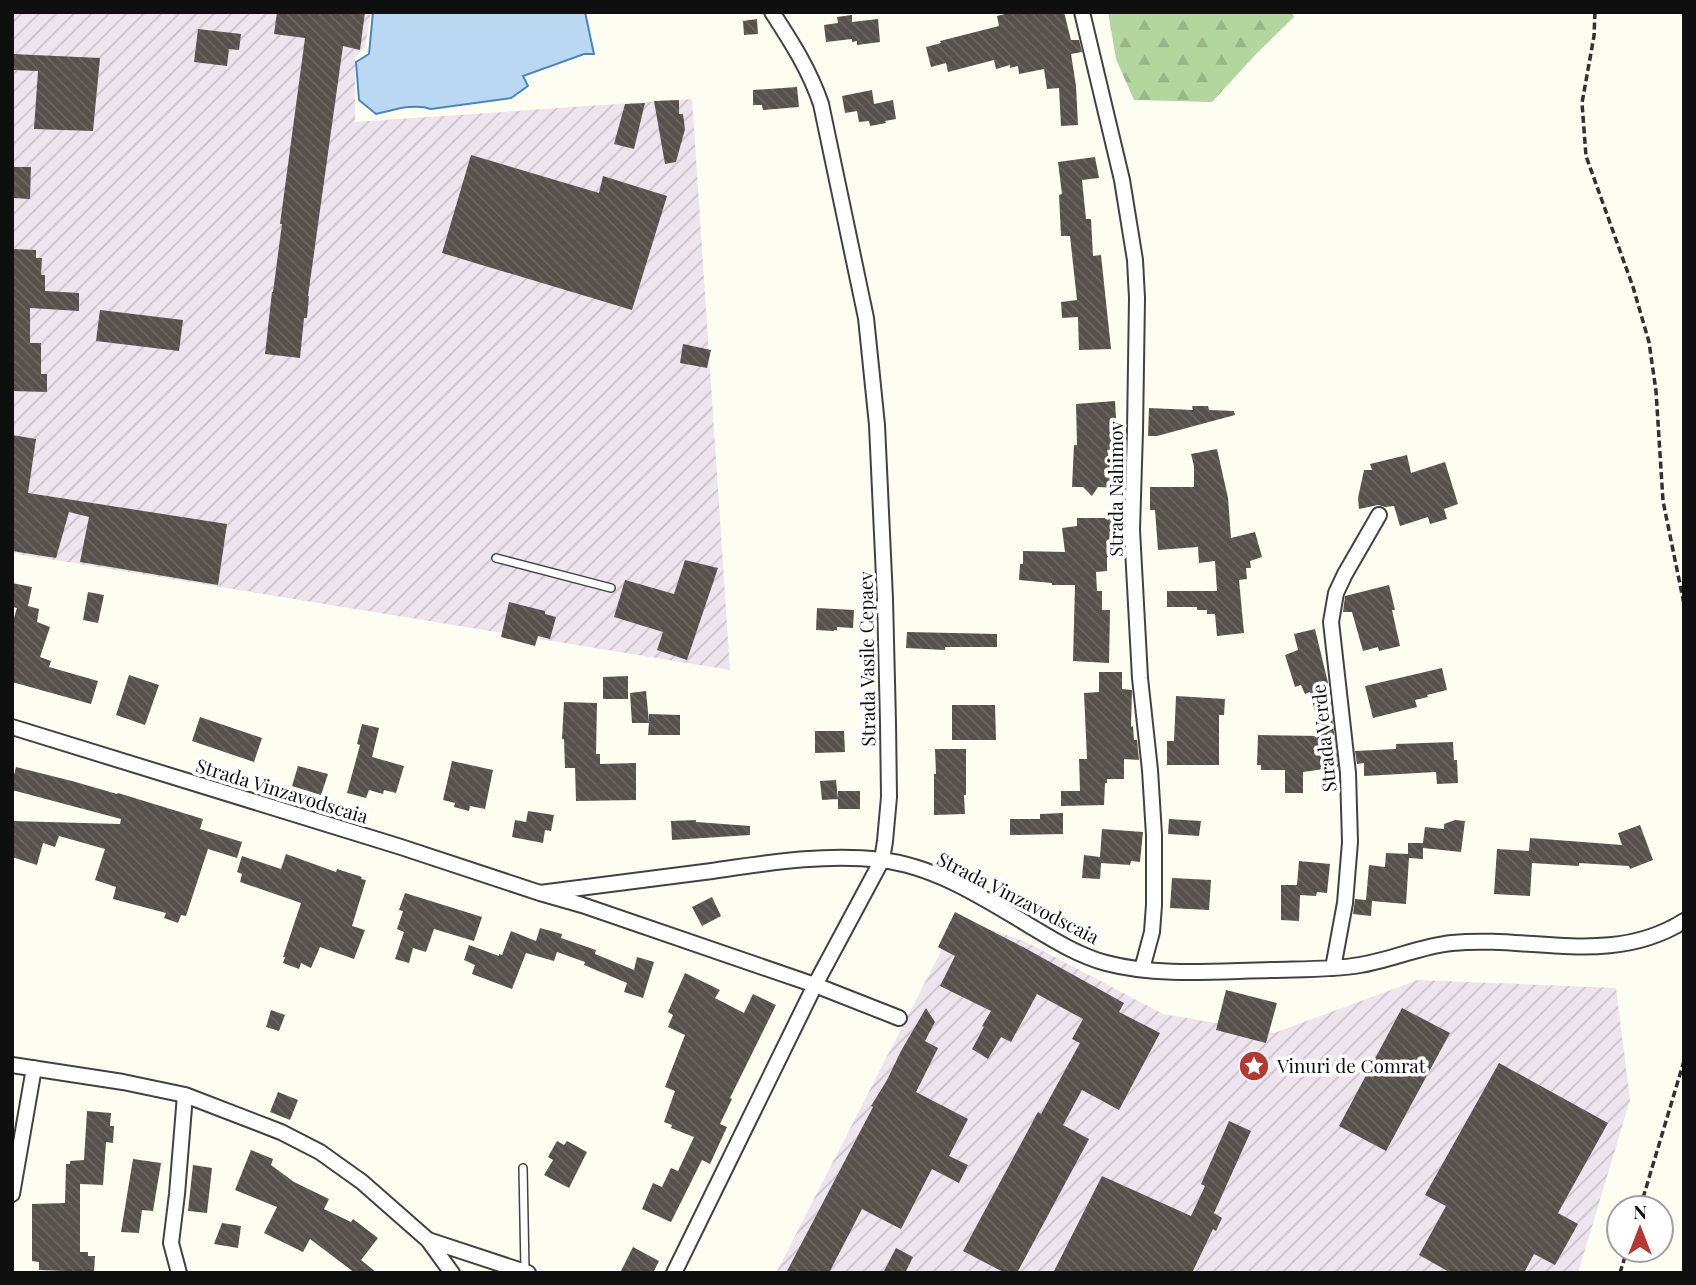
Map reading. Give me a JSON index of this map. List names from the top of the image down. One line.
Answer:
{"streets":{"street":["Strada Nahimov","Strada Vasile Cepaev","Strada Verde","Strada Vinzavodscaia"]},"crossings":[["Strada Nahimov","Strada Vinzavodscaia"],["Strada Vasile Cepaev","Strada Vinzavodscaia"],["Strada Verde","Strada Vinzavodscaia"]],"places":{"place":["Vinuri de Comrat"]},"north":"top"}
